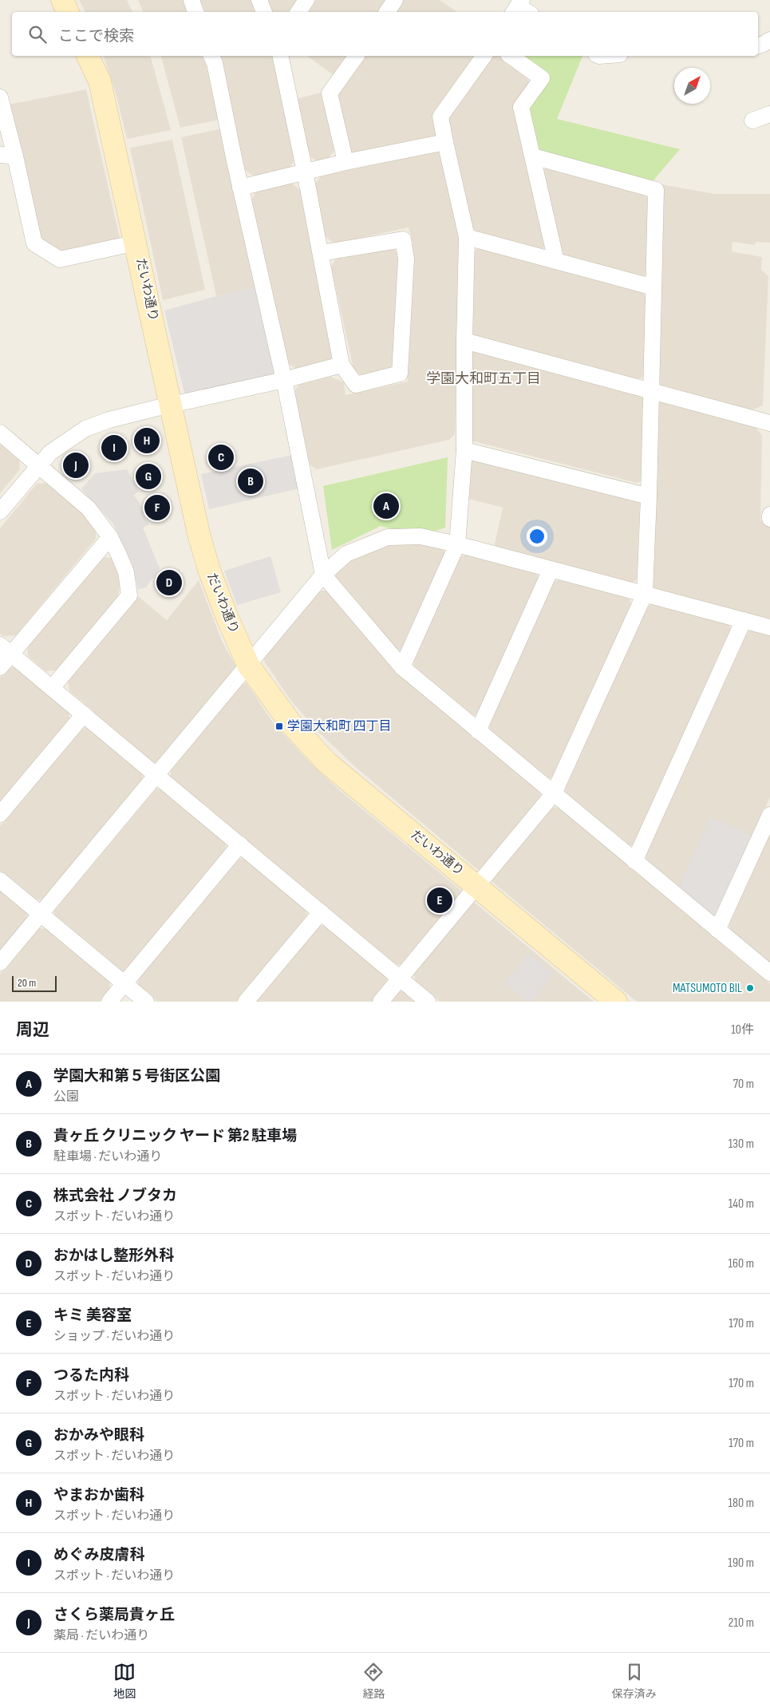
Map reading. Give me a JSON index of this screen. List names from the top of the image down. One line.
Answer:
{"streets":{"street":["だいわ通り"]},"districts":["学園大和町五丁目"],"places":{"transit":["学園大和町 四丁目"],"other":["MATSUMOTO BIL"]},"scale_bar":"20 m","north":"top right","page":{"search":"ここで検索","pins":["H","I","C","J","G","B","A","F","D","E"],"scale":"20 m","heading":["周辺","10件"],"list":[{"mark":"A","name":"学園大和第５号街区公園","note":"公園","value":"70 m"},{"mark":"B","name":"貴ヶ丘 クリニック ヤード 第2 駐車場","note":"駐車場 · だいわ通り","value":"130 m"},{"mark":"C","name":"株式会社 ノブタカ","note":"スポット · だいわ通り","value":"140 m"},{"mark":"D","name":"おかはし整形外科","note":"スポット · だいわ通り","value":"160 m"},{"mark":"E","name":"キミ 美容室","note":"ショップ · だいわ通り","value":"170 m"},{"mark":"F","name":"つるた内科","note":"スポット · だいわ通り","value":"170 m"},{"mark":"G","name":"おかみや眼科","note":"スポット · だいわ通り","value":"170 m"},{"mark":"H","name":"やまおか歯科","note":"スポット · だいわ通り","value":"180 m"},{"mark":"I","name":"めぐみ皮膚科","note":"スポット · だいわ通り","value":"190 m"},{"mark":"J","name":"さくら薬局貴ヶ丘","note":"薬局 · だいわ通り","value":"210 m"}],"nav":["地図","経路","保存済み"]}}
